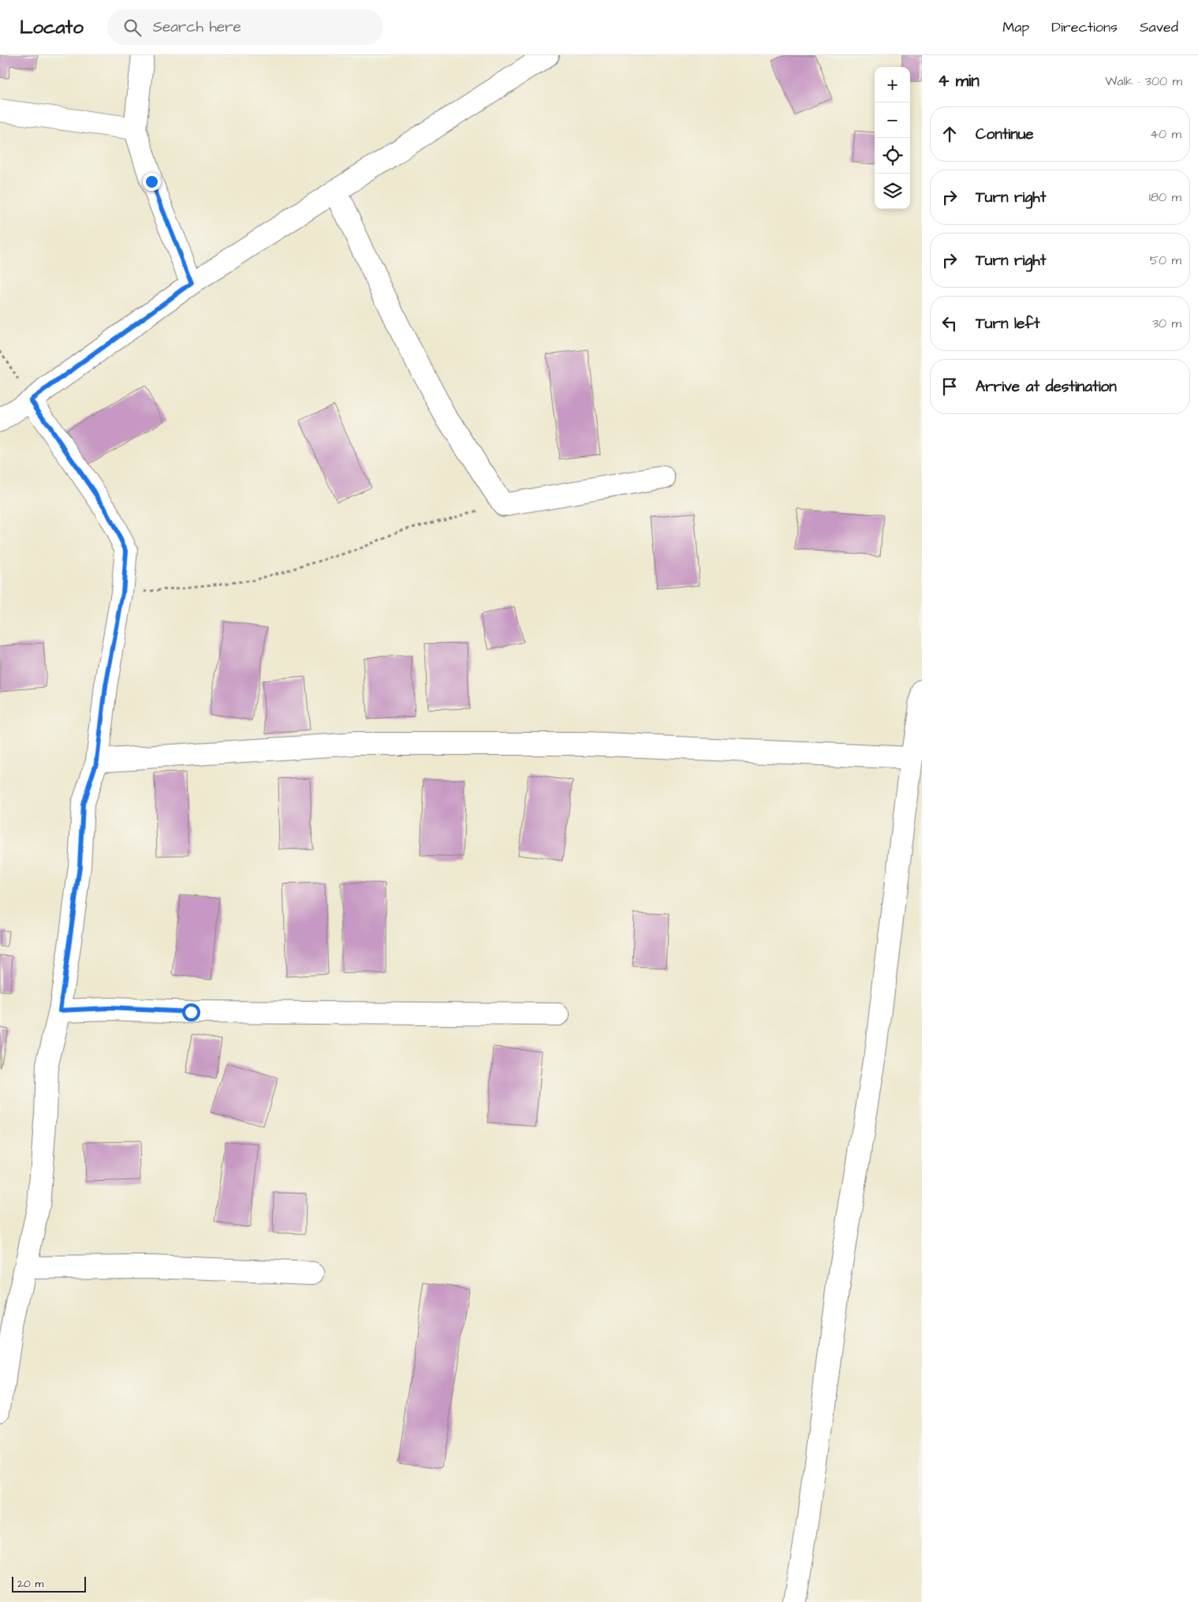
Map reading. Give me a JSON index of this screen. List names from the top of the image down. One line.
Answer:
{"scale_bar":"20 m","page":{"header":"Locato","search":"Search here","nav":["Map","Directions","Saved"],"heading":["4 min","Walk · 300 m"],"map_buttons":["+","−"],"list":[["Continue","40 m"],["Turn right","180 m"],["Turn right","50 m"],["Turn left","30 m"],"Arrive at destination"],"scale":"20 m"}}
